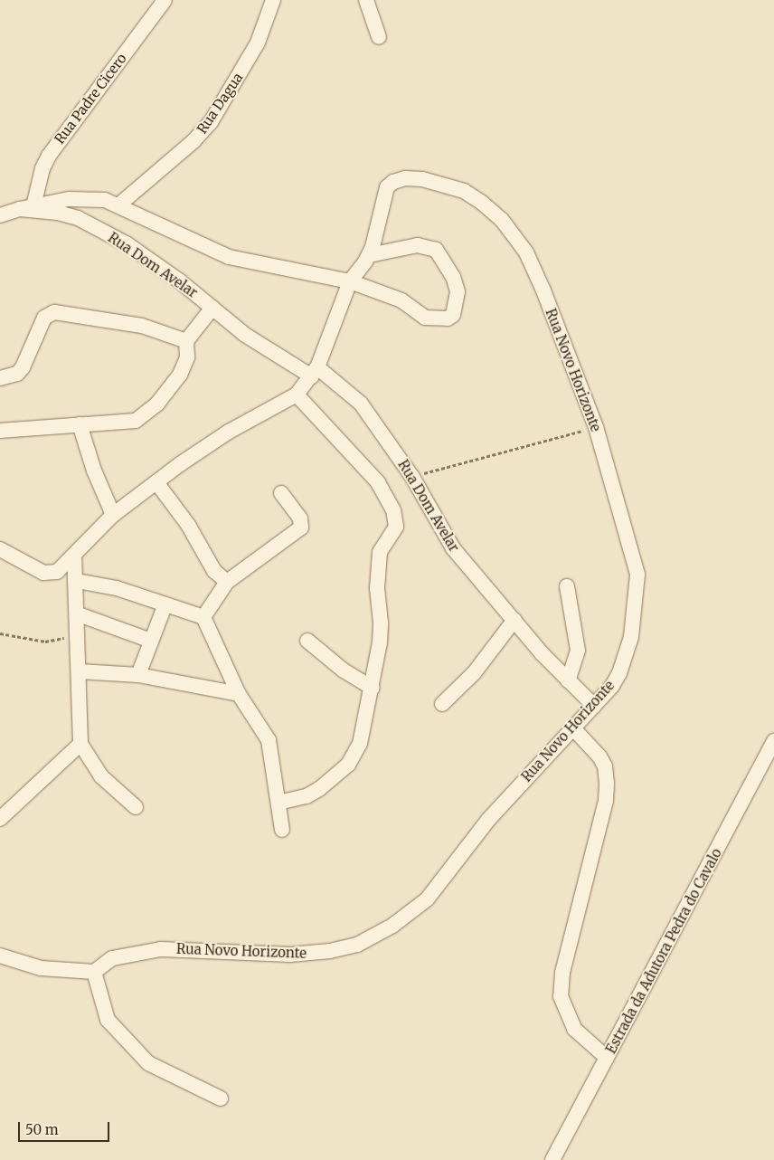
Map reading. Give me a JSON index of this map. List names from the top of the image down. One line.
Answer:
{"streets":{"street":["Rua Padre Cicero","Rua Dagua","Rua Dom Avelar","Rua Novo Horizonte","Estrada da Adutora Pedra do Cavalo"]},"crossings":[["Rua Padre Cicero","Rua Dom Avelar"],["Rua Dom Avelar","Rua Novo Horizonte"]],"scale_bar":"50 m"}
